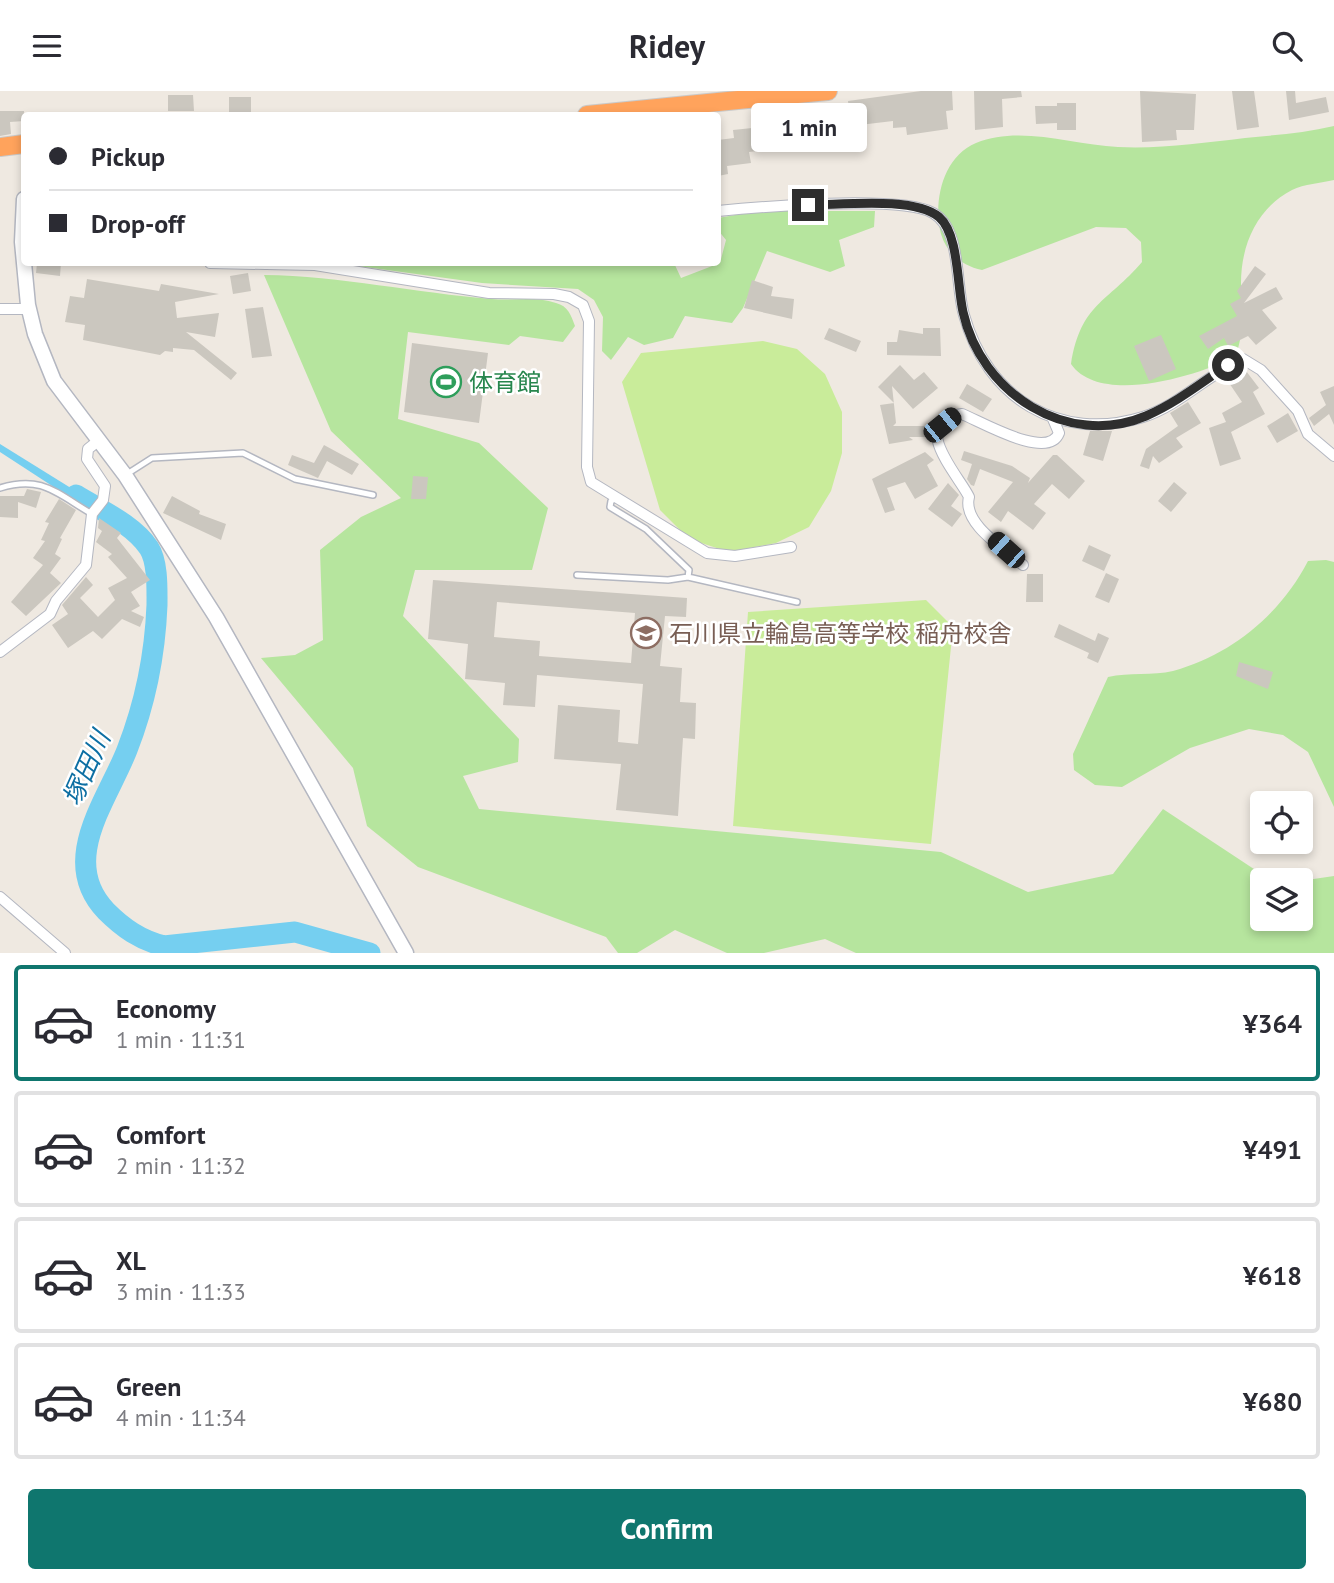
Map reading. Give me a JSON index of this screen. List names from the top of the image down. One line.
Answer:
{"water":["塚田川"],"places":{"sports":["体育館"],"school or university":["石川県立輪島高等学校 稲舟校舎"]},"page":{"header":"Ridey","bubble":"1 min","banner":["Pickup","Drop-off"],"list":[{"name":"Economy","note":"1 min · 11:31","value":"¥364"},{"name":"Comfort","note":"2 min · 11:32","value":"¥491"},{"name":"XL","note":"3 min · 11:33","value":"¥618"},{"name":"Green","note":"4 min · 11:34","value":"¥680"}],"buttons":"Confirm"}}
